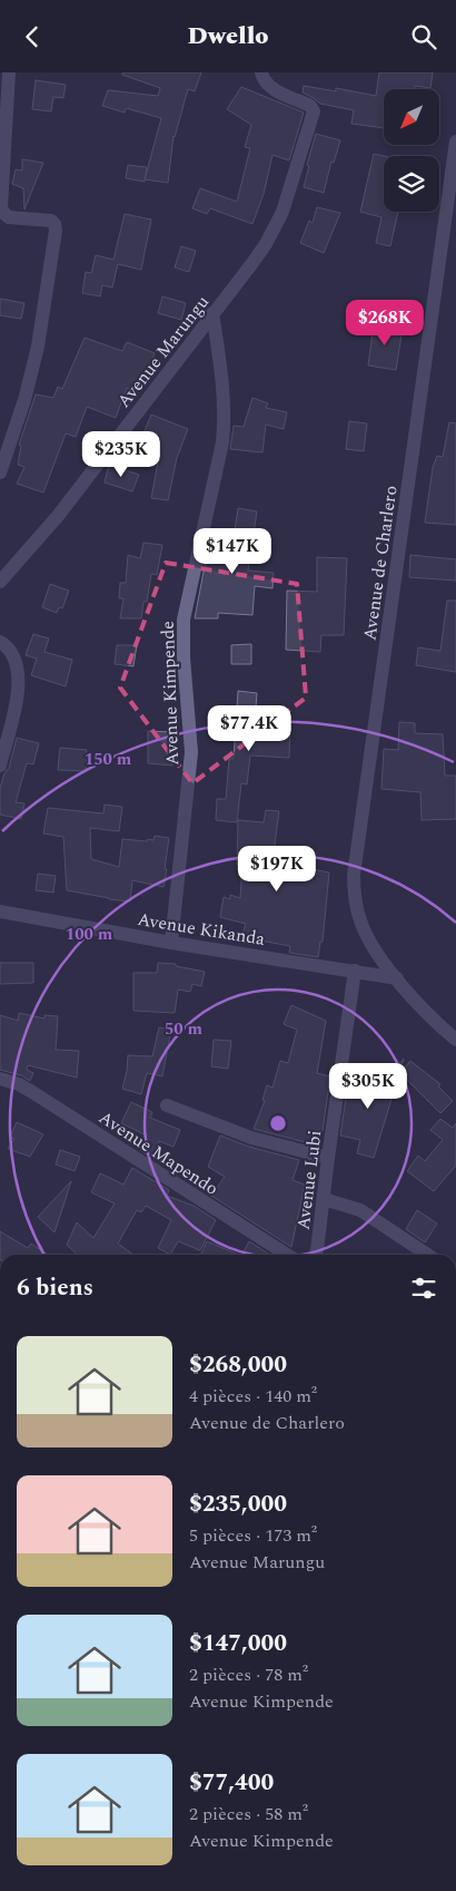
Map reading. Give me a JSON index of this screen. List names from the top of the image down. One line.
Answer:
{"streets":{"street":["Avenue Marungu","Avenue de Charlero","Avenue Kimpende","Avenue Kikanda","Avenue Mapendo","Avenue Lubi"]},"crossings":[["Avenue Marungu","Avenue Kimpende"],["Avenue de Charlero","Avenue Kikanda"],["Avenue Kimpende","Avenue Kikanda"],["Avenue Kikanda","Avenue Lubi"]],"north":"bottom left","page":{"header":"Dwello","price":["$268K","$235K","$147K","$77.4K","$197K","$305K"],"heading":"6 biens","list":[{"name":"$268,000","note":"4 pièces · 140 m² · Avenue de Charlero"},{"name":"$235,000","note":"5 pièces · 173 m² · Avenue Marungu"},{"name":"$147,000","note":"2 pièces · 78 m² · Avenue Kimpende"},{"name":"$77,400","note":"2 pièces · 58 m² · Avenue Kimpende"}]},"rings":["150 m","100 m","50 m"]}
